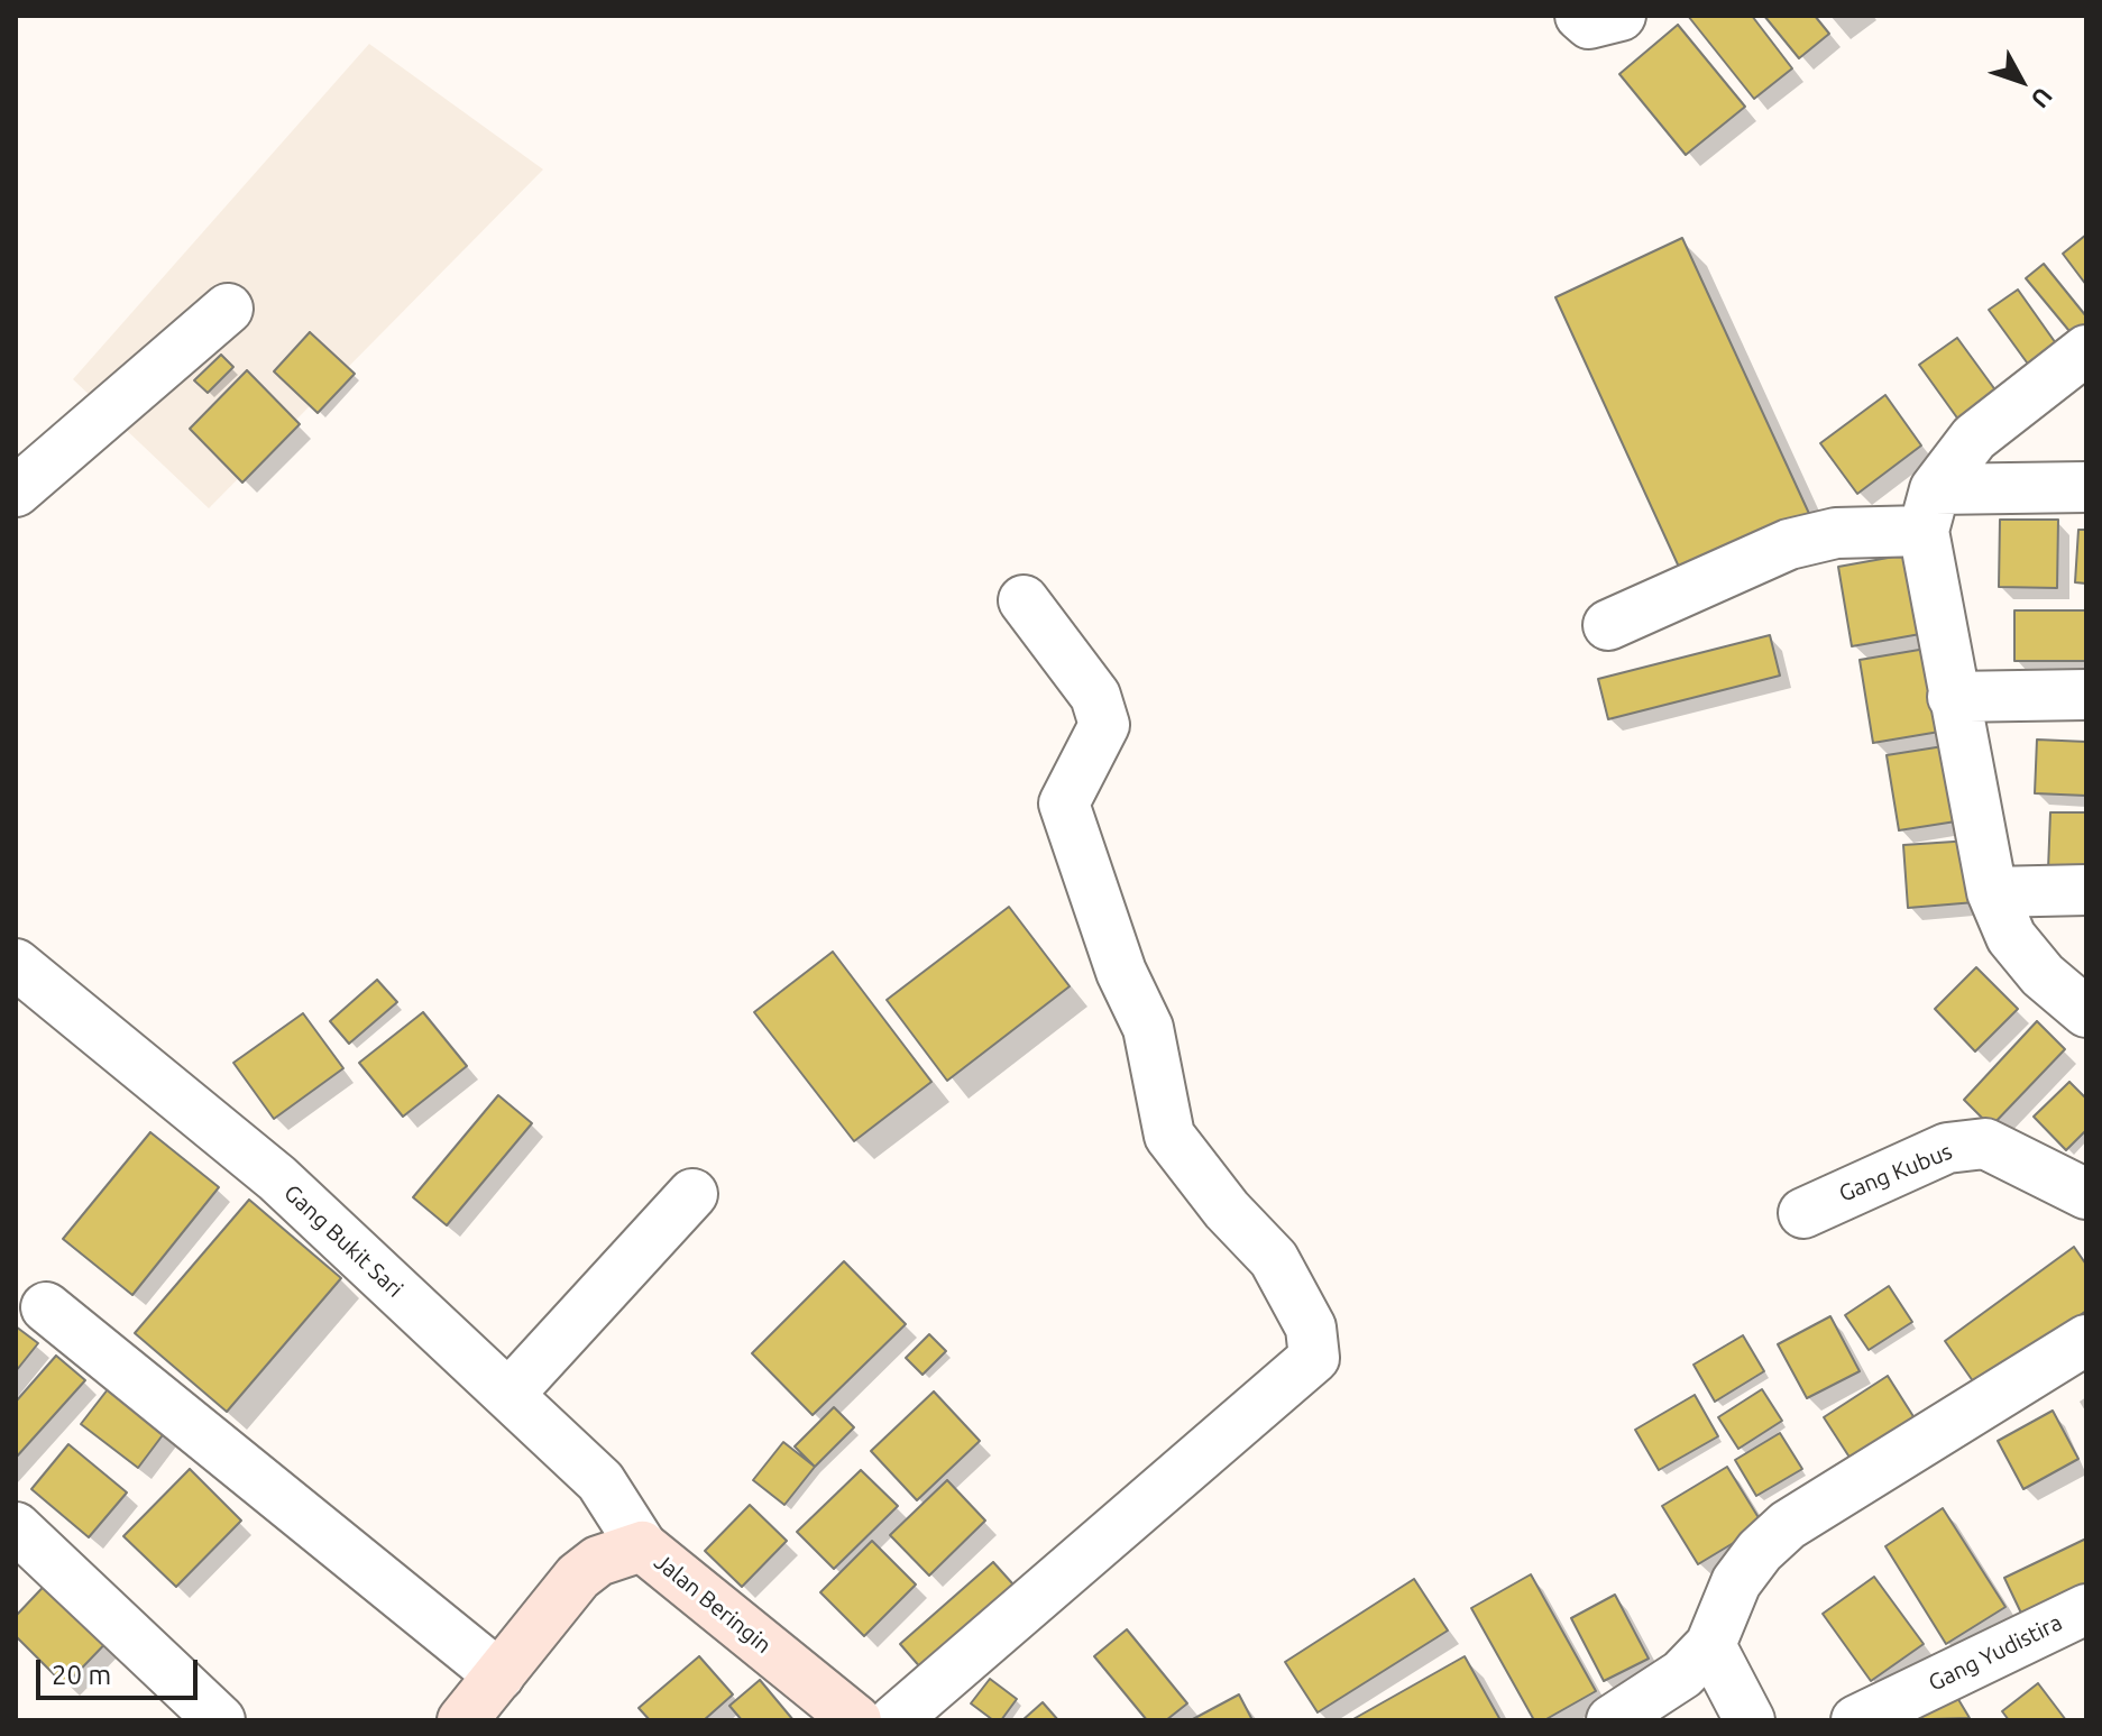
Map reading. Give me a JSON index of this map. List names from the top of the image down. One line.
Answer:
{"streets":{"street":["Gang Kubus","Gang Bukit Sari","Jalan Beringin","Gang Yudistira"]},"crossings":[["Gang Bukit Sari","Jalan Beringin"]],"scale_bar":"20 m","north":"bottom right"}
